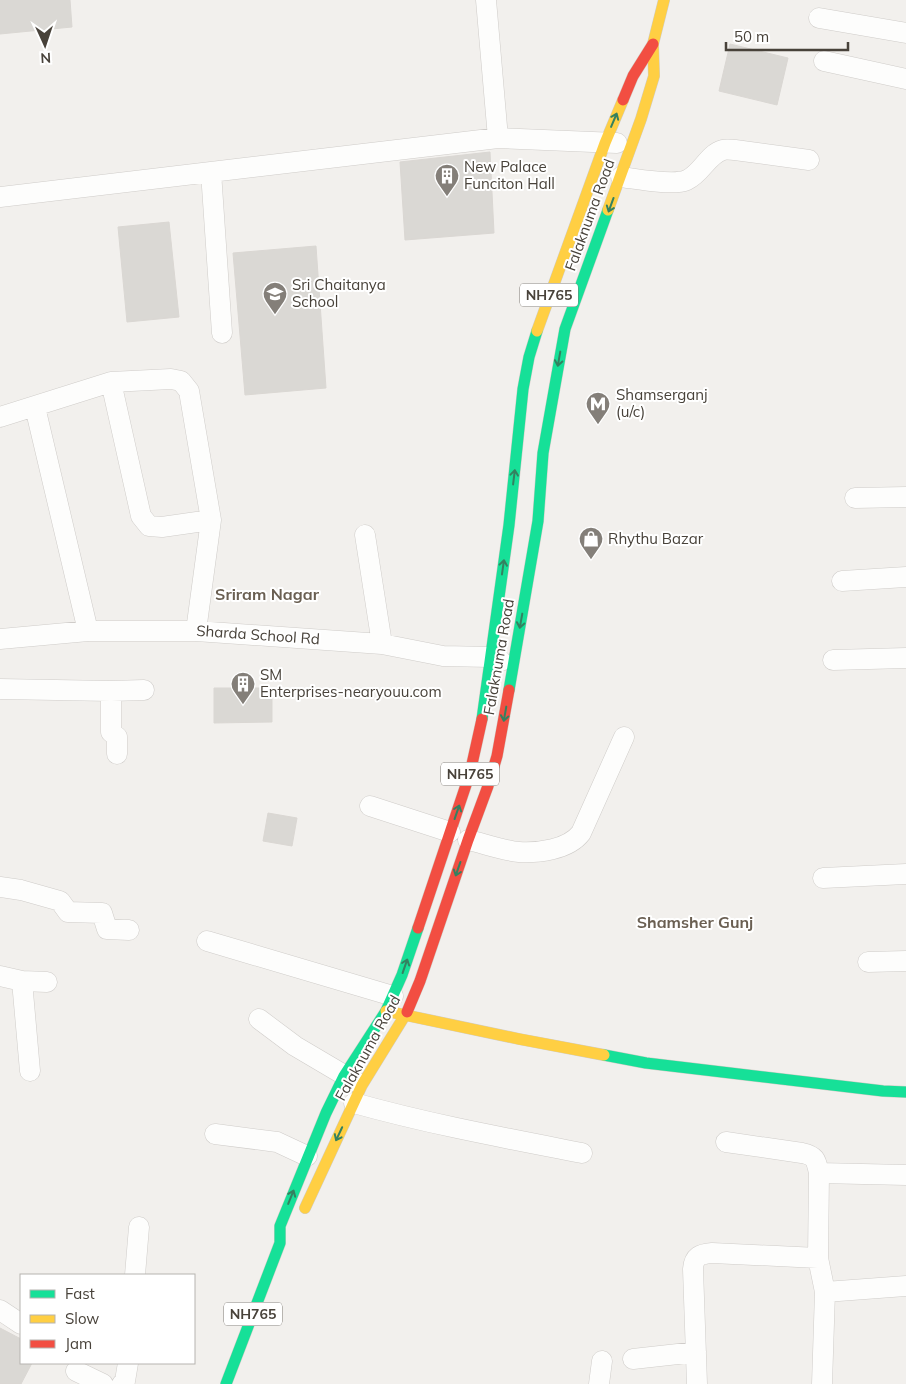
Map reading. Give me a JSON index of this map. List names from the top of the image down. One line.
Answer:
{"streets":{"main road":["Falaknuma Road","NH765"],"street":["Sharda School Rd"]},"crossings":[["Falaknuma Road","Sharda School Rd"]],"districts":["Sriram Nagar","Shamsher Gunj"],"places":{"building":["New Palace Funciton Hall","SM Enterprises-nearyouu.com"],"school or university":["Sri Chaitanya School"],"metro station":["Shamserganj (u/c)"],"shop":["Rhythu Bazar"]},"legend":["Fast","Slow","Jam"],"scale_bar":"50 m","north":"bottom"}
